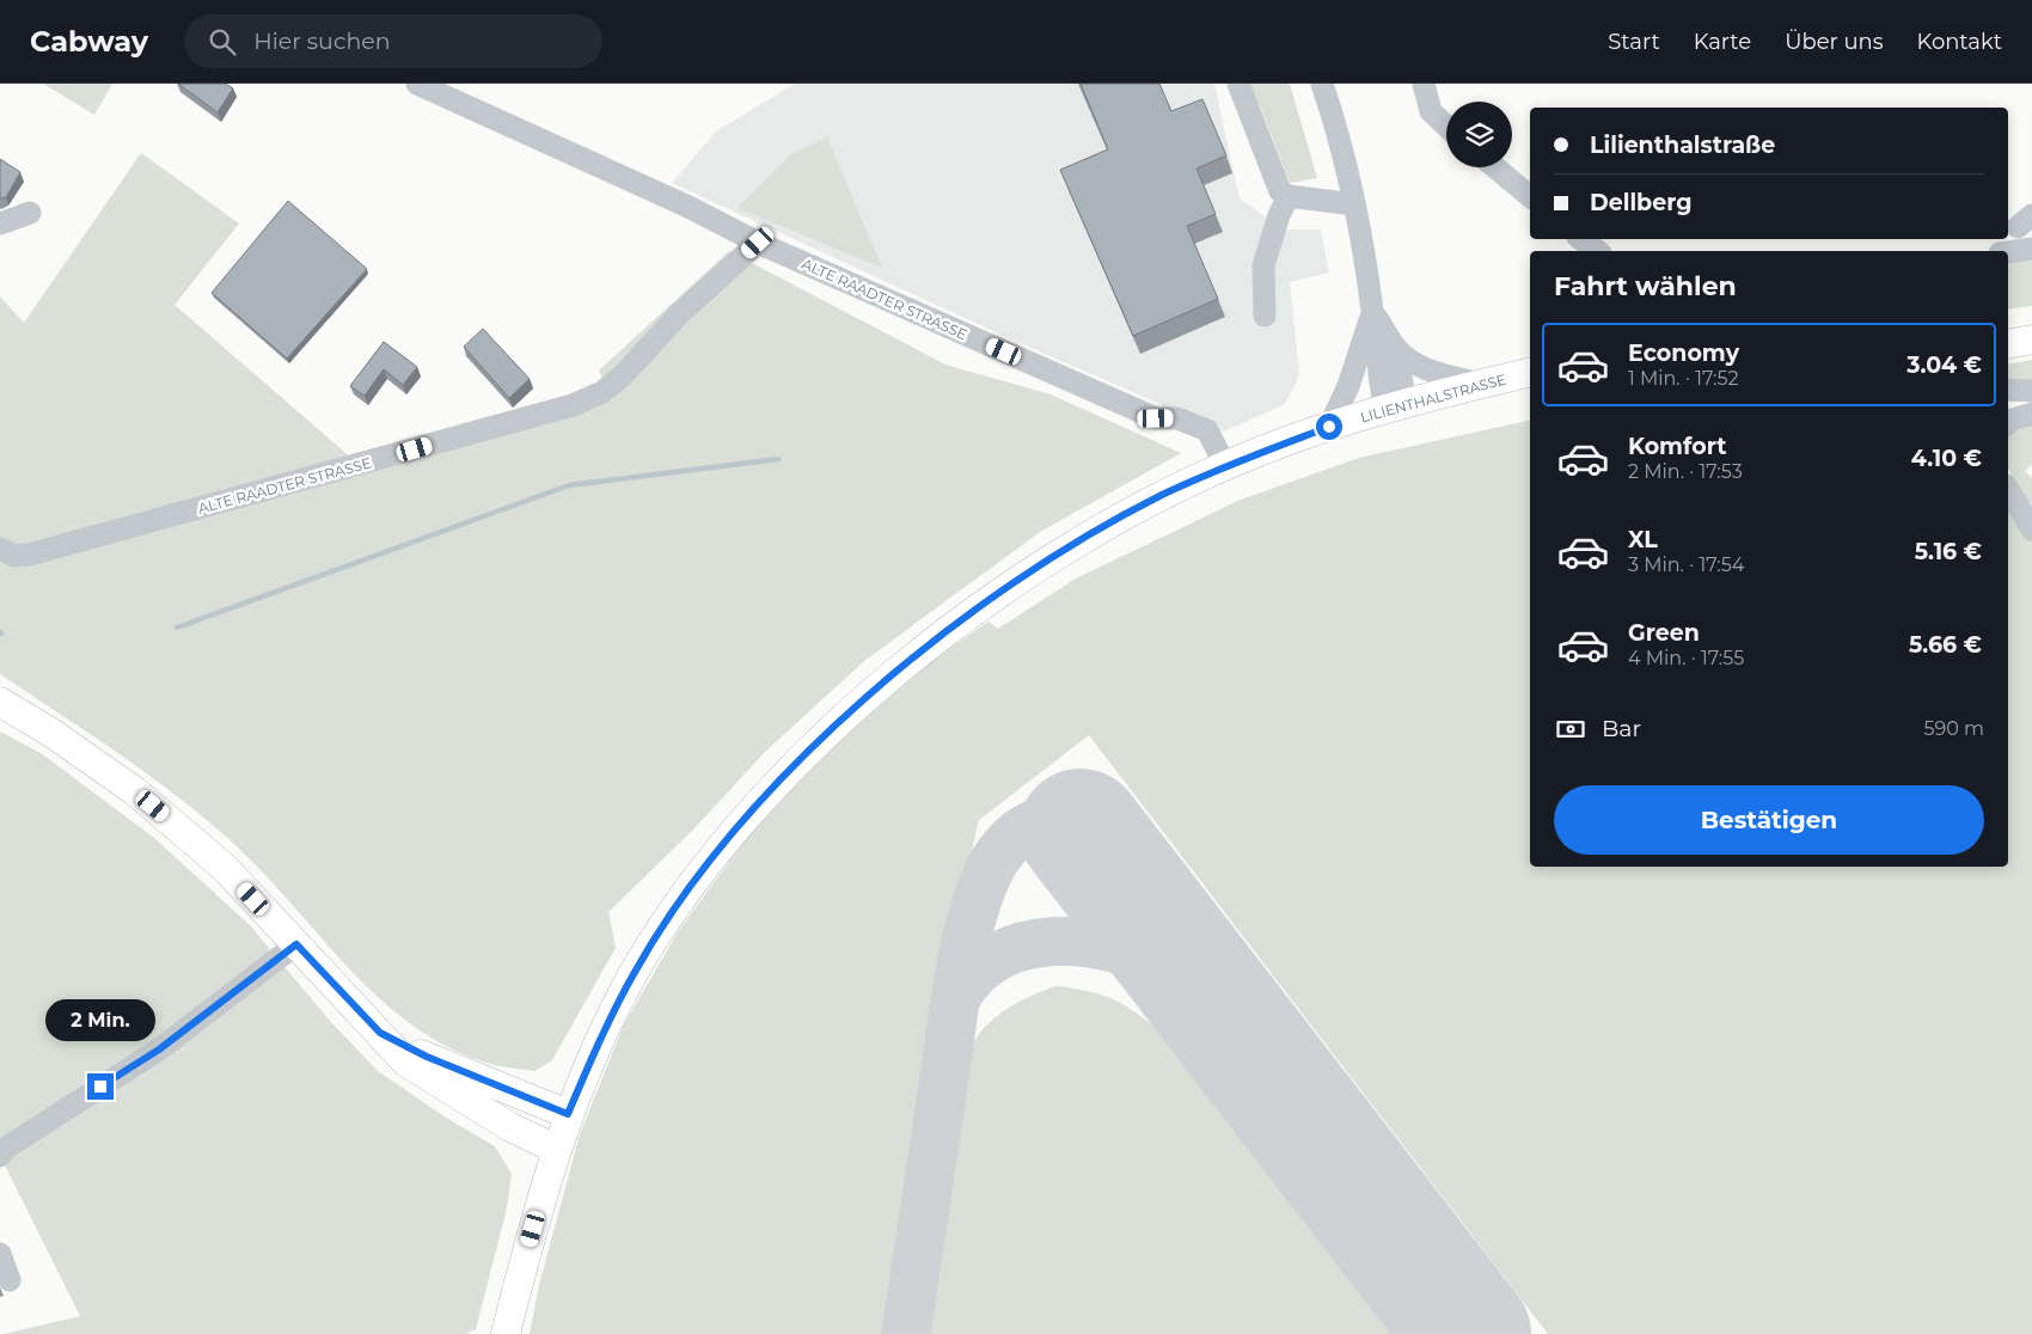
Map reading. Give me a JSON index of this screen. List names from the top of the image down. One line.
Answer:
{"streets":{"main road":["LILIENTHALSTRASSE"],"street":["ALTE RAADTER STRASSE"]},"crossings":[["ALTE RAADTER STRASSE","LILIENTHALSTRASSE"]],"page":{"header":"Cabway","search":"Hier suchen","nav":["Start","Karte","Über uns","Kontakt"],"banner":["Lilienthalstraße","Dellberg"],"heading":"Fahrt wählen","list":[{"name":"Economy","note":"1 Min. · 17:52","value":"3.04 €"},{"name":"Komfort","note":"2 Min. · 17:53","value":"4.10 €"},{"name":"XL","note":"3 Min. · 17:54","value":"5.16 €"},{"name":"Green","note":"4 Min. · 17:55","value":"5.66 €"}],"pay":["Bar","590 m"],"buttons":"Bestätigen","bubble":"2 Min."}}
